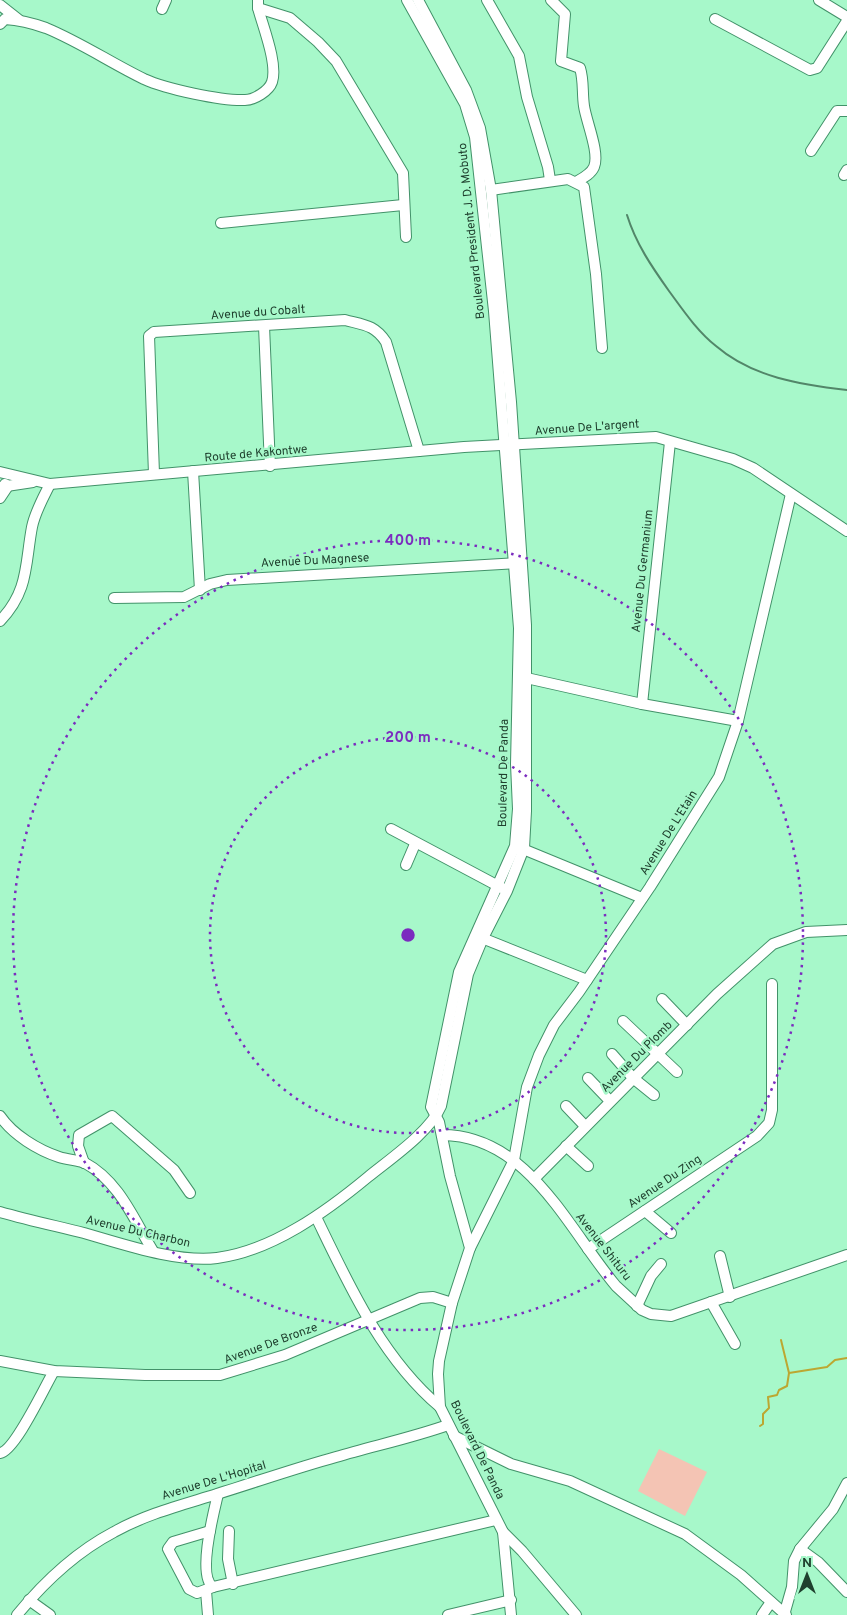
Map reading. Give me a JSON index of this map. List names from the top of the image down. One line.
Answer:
{"streets":{"street":["Boulevard President J. D. Mobuto","Avenue du Cobalt","Avenue De L'argent","Route de Kakontwe","Avenue Du Magnese","Avenue Du Germanium","Boulevard De Panda","Avenue De L'Etain","Avenue Du Plomb","Avenue Du Zing","Avenue Du Charbon","Avenue Shituru","Avenue De Bronze","Avenue De L'Hopital"]},"crossings":[["Boulevard President J. D. Mobuto","Avenue De L'argent"],["Boulevard President J. D. Mobuto","Route de Kakontwe"],["Boulevard President J. D. Mobuto","Boulevard De Panda"],["Avenue du Cobalt","Route de Kakontwe"],["Avenue De L'argent","Route de Kakontwe"],["Avenue De L'argent","Avenue Du Germanium"],["Avenue De L'argent","Boulevard De Panda"],["Avenue De L'argent","Avenue De L'Etain"],["Route de Kakontwe","Boulevard De Panda"],["Avenue Du Magnese","Boulevard De Panda"],["Boulevard De Panda","Avenue De L'Etain"],["Boulevard De Panda","Avenue Du Charbon"],["Boulevard De Panda","Avenue Shituru"],["Boulevard De Panda","Avenue De Bronze"],["Boulevard De Panda","Avenue De L'Hopital"],["Avenue De L'Etain","Avenue Shituru"],["Avenue Du Plomb","Avenue Shituru"],["Avenue Du Zing","Avenue Shituru"]],"north":"top","rings":["400 m","200 m"]}
